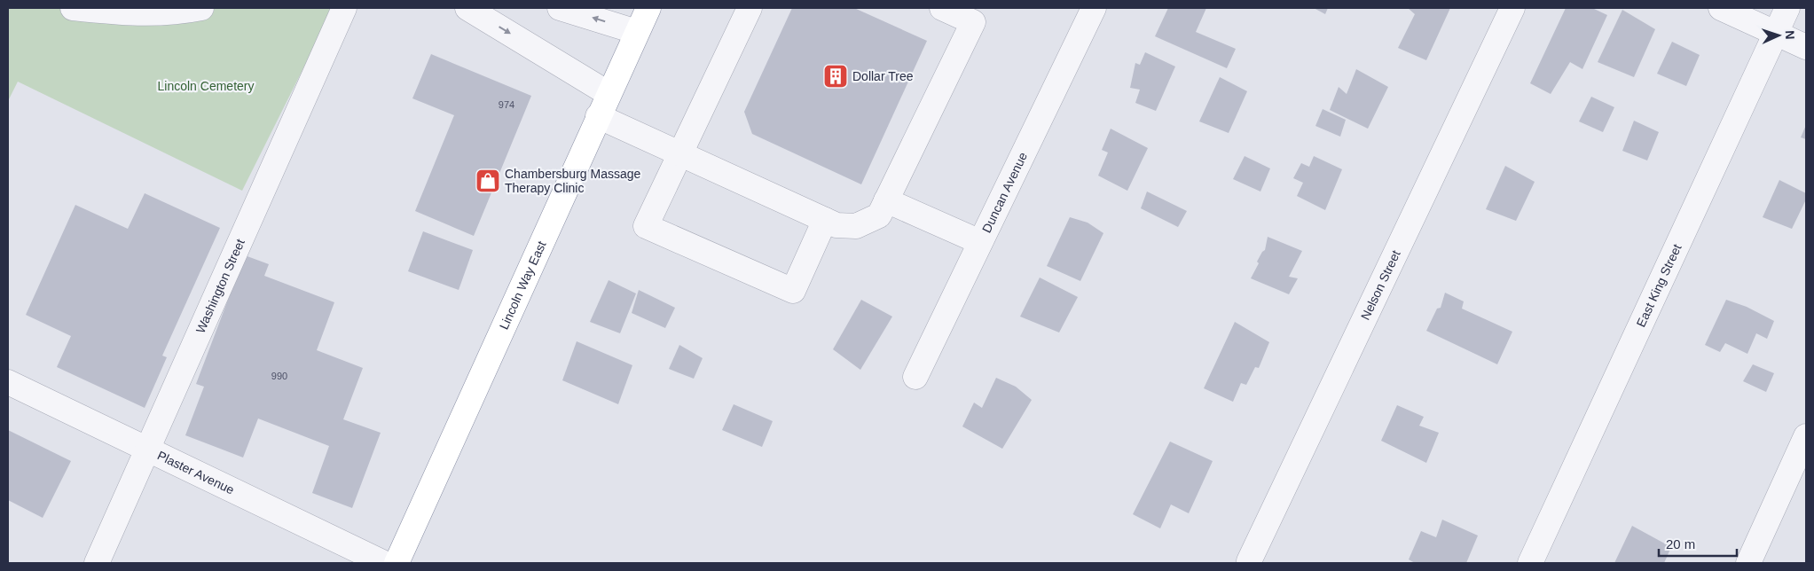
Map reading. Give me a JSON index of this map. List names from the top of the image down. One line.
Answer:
{"streets":{"highway":["Lincoln Way East"],"street":["Duncan Avenue","Nelson Street","Washington Street","East King Street","Plaster Avenue"]},"crossings":[["Washington Street","Plaster Avenue"]],"parks":["Lincoln Cemetery"],"places":{"building":["Dollar Tree"],"shop":["Chambersburg Massage Therapy Clinic"]},"house_numbers":["974","990"],"scale_bar":"20 m","north":"right"}
